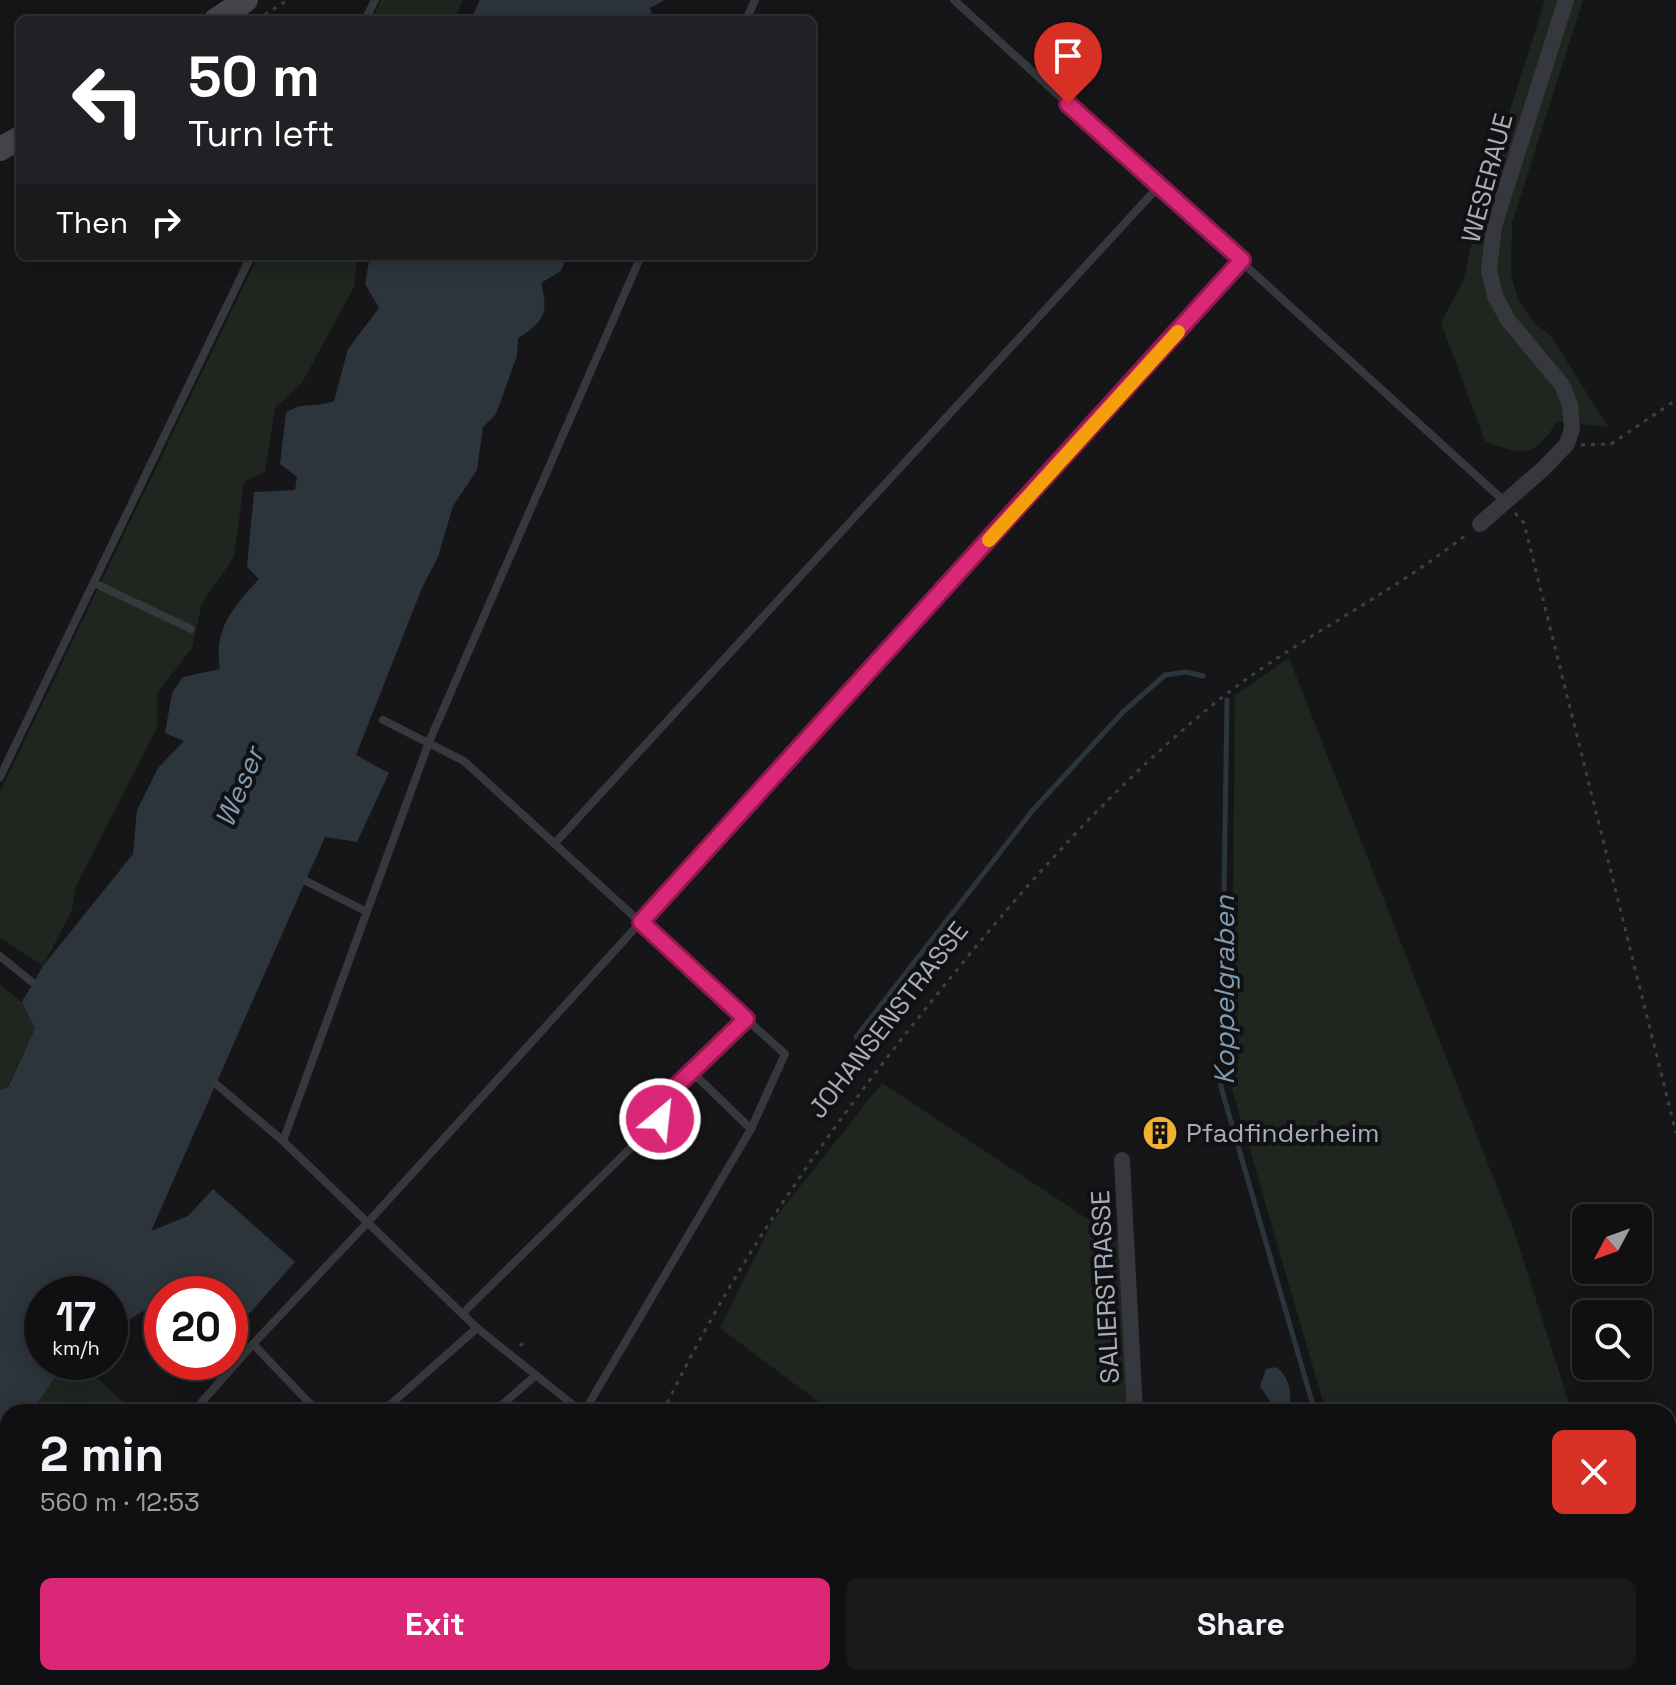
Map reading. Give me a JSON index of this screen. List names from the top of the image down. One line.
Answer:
{"streets":{"street":["WESERAUE","SALIERSTRASSE"],"path":["JOHANSENSTRASSE"]},"water":["Weser","Koppelgraben"],"places":{"building":["Pfadfinderheim"]},"north":"bottom left","page":{"turn":["50 m","Turn left"],"then":"Then","speed":"17 km/h","limit":"20","heading":["2 min","560 m · 12:53"],"buttons":["Exit","Share"]}}
